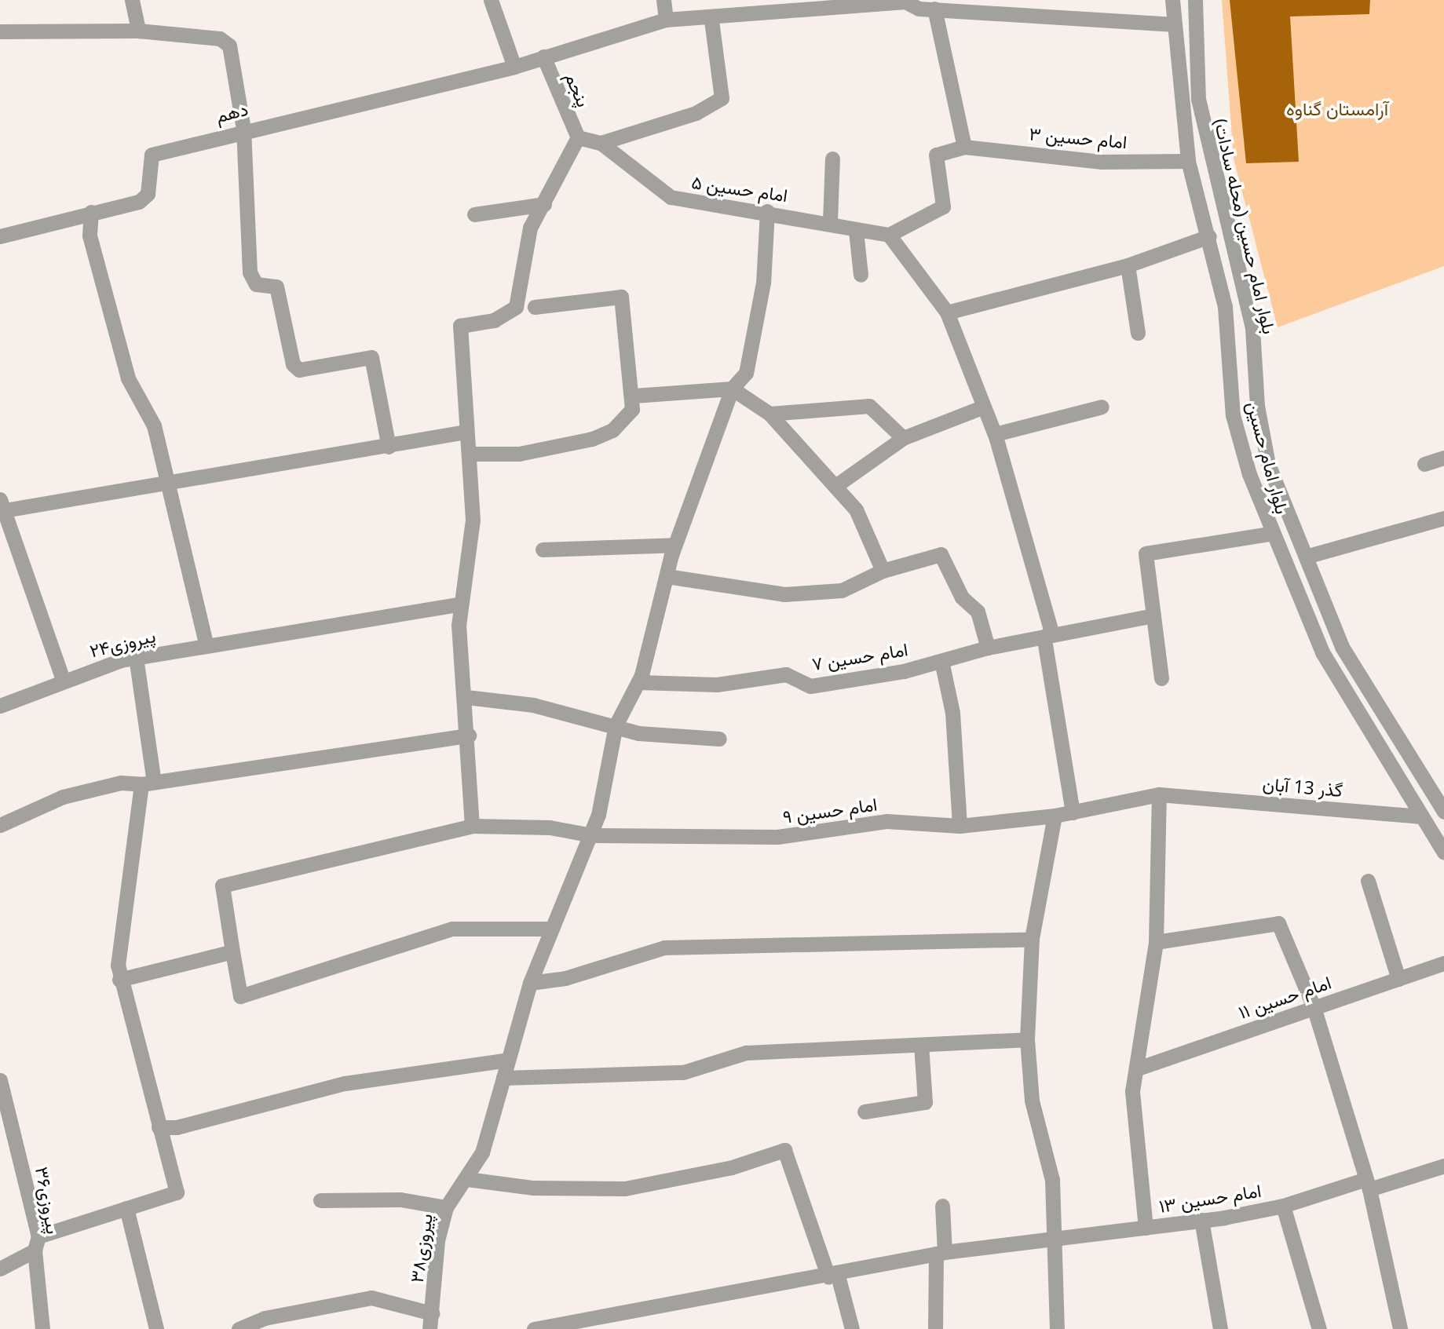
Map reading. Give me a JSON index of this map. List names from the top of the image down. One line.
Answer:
{"streets":{"street":["پنجم","دهم","امام حسین ۳","امام حسین ۵","بلوار امام حسین (محله سادات)","بلوار امام حسین","پیروزی۲۴","امام حسین ۷","گذر 13 آبان","امام حسین ۹","امام حسین ۱۱","امام حسین ۱۳","پیروزی۳۶","پیروزی۳۸"]},"crossings":[["پنجم","دهم"],["امام حسین ۳","بلوار امام حسین"],["امام حسین ۵","پیروزی۳۸"],["بلوار امام حسین","گذر 13 آبان"],["امام حسین ۷","پیروزی۳۸"],["گذر 13 آبان","امام حسین ۹"],["امام حسین ۹","پیروزی۳۸"]],"parks":["آرامستان گناوه"]}
